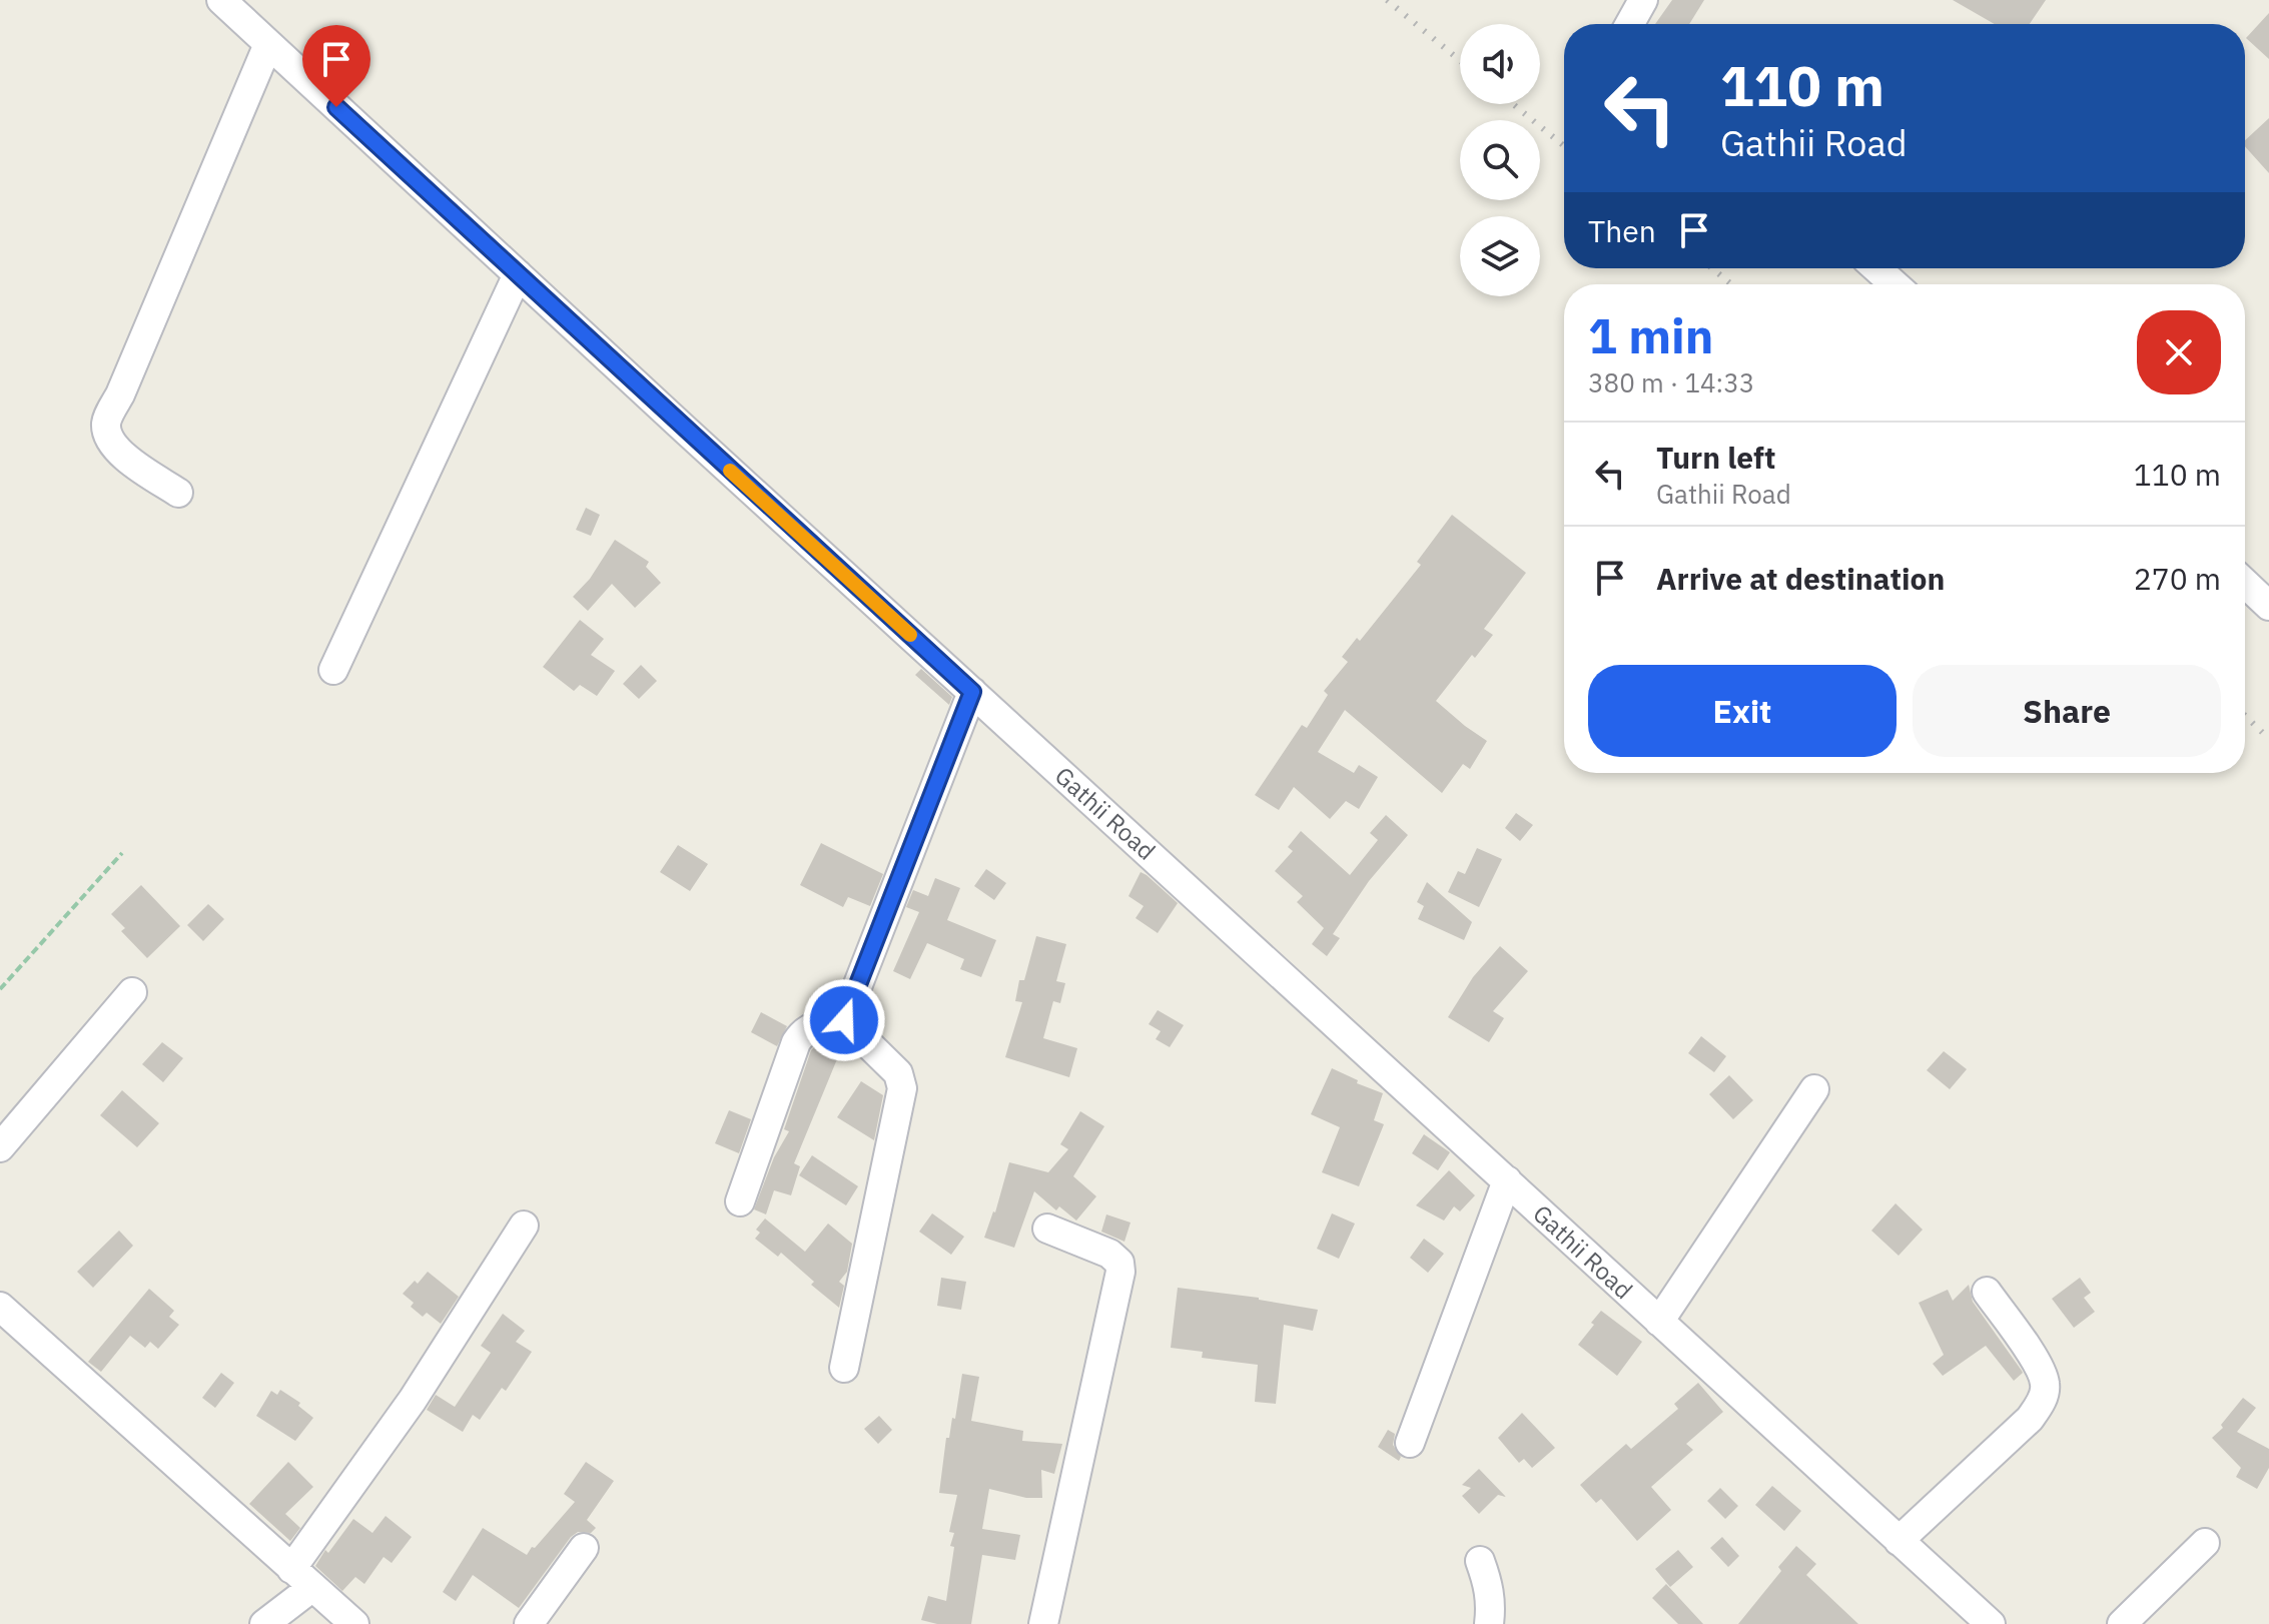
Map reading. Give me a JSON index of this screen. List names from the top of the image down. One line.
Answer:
{"streets":{"street":["Gathii Road"]},"page":{"turn":["110 m","Gathii Road"],"then":"Then","heading":["1 min","380 m · 14:33"],"list":[{"name":"Turn left","note":"Gathii Road","value":"110 m"},{"name":"Arrive at destination","value":"270 m"}],"buttons":["Exit","Share"]}}
